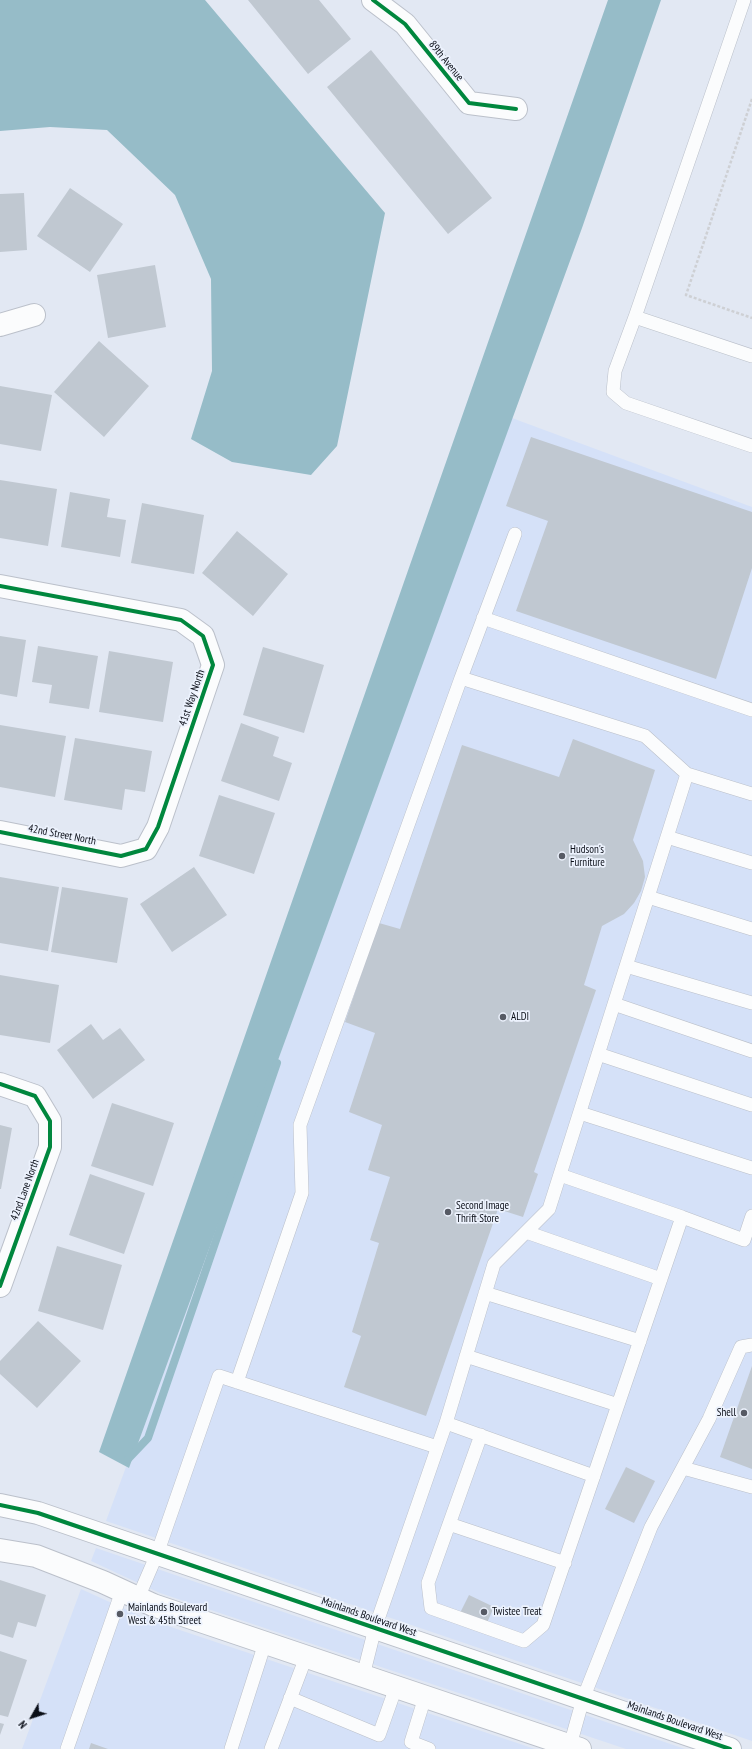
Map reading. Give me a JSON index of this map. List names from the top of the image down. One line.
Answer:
{"streets":{"street":["89th Avenue","41st Way North","42nd Street North","42nd Lane North","Mainlands Boulevard West"]},"crossings":[["41st Way North","42nd Street North"]],"places":["Hudson's Furniture","ALDI","Second Image Thrift Store","Shell","Twistee Treat","Mainlands Boulevard West & 45th Street"],"north":"bottom left"}
